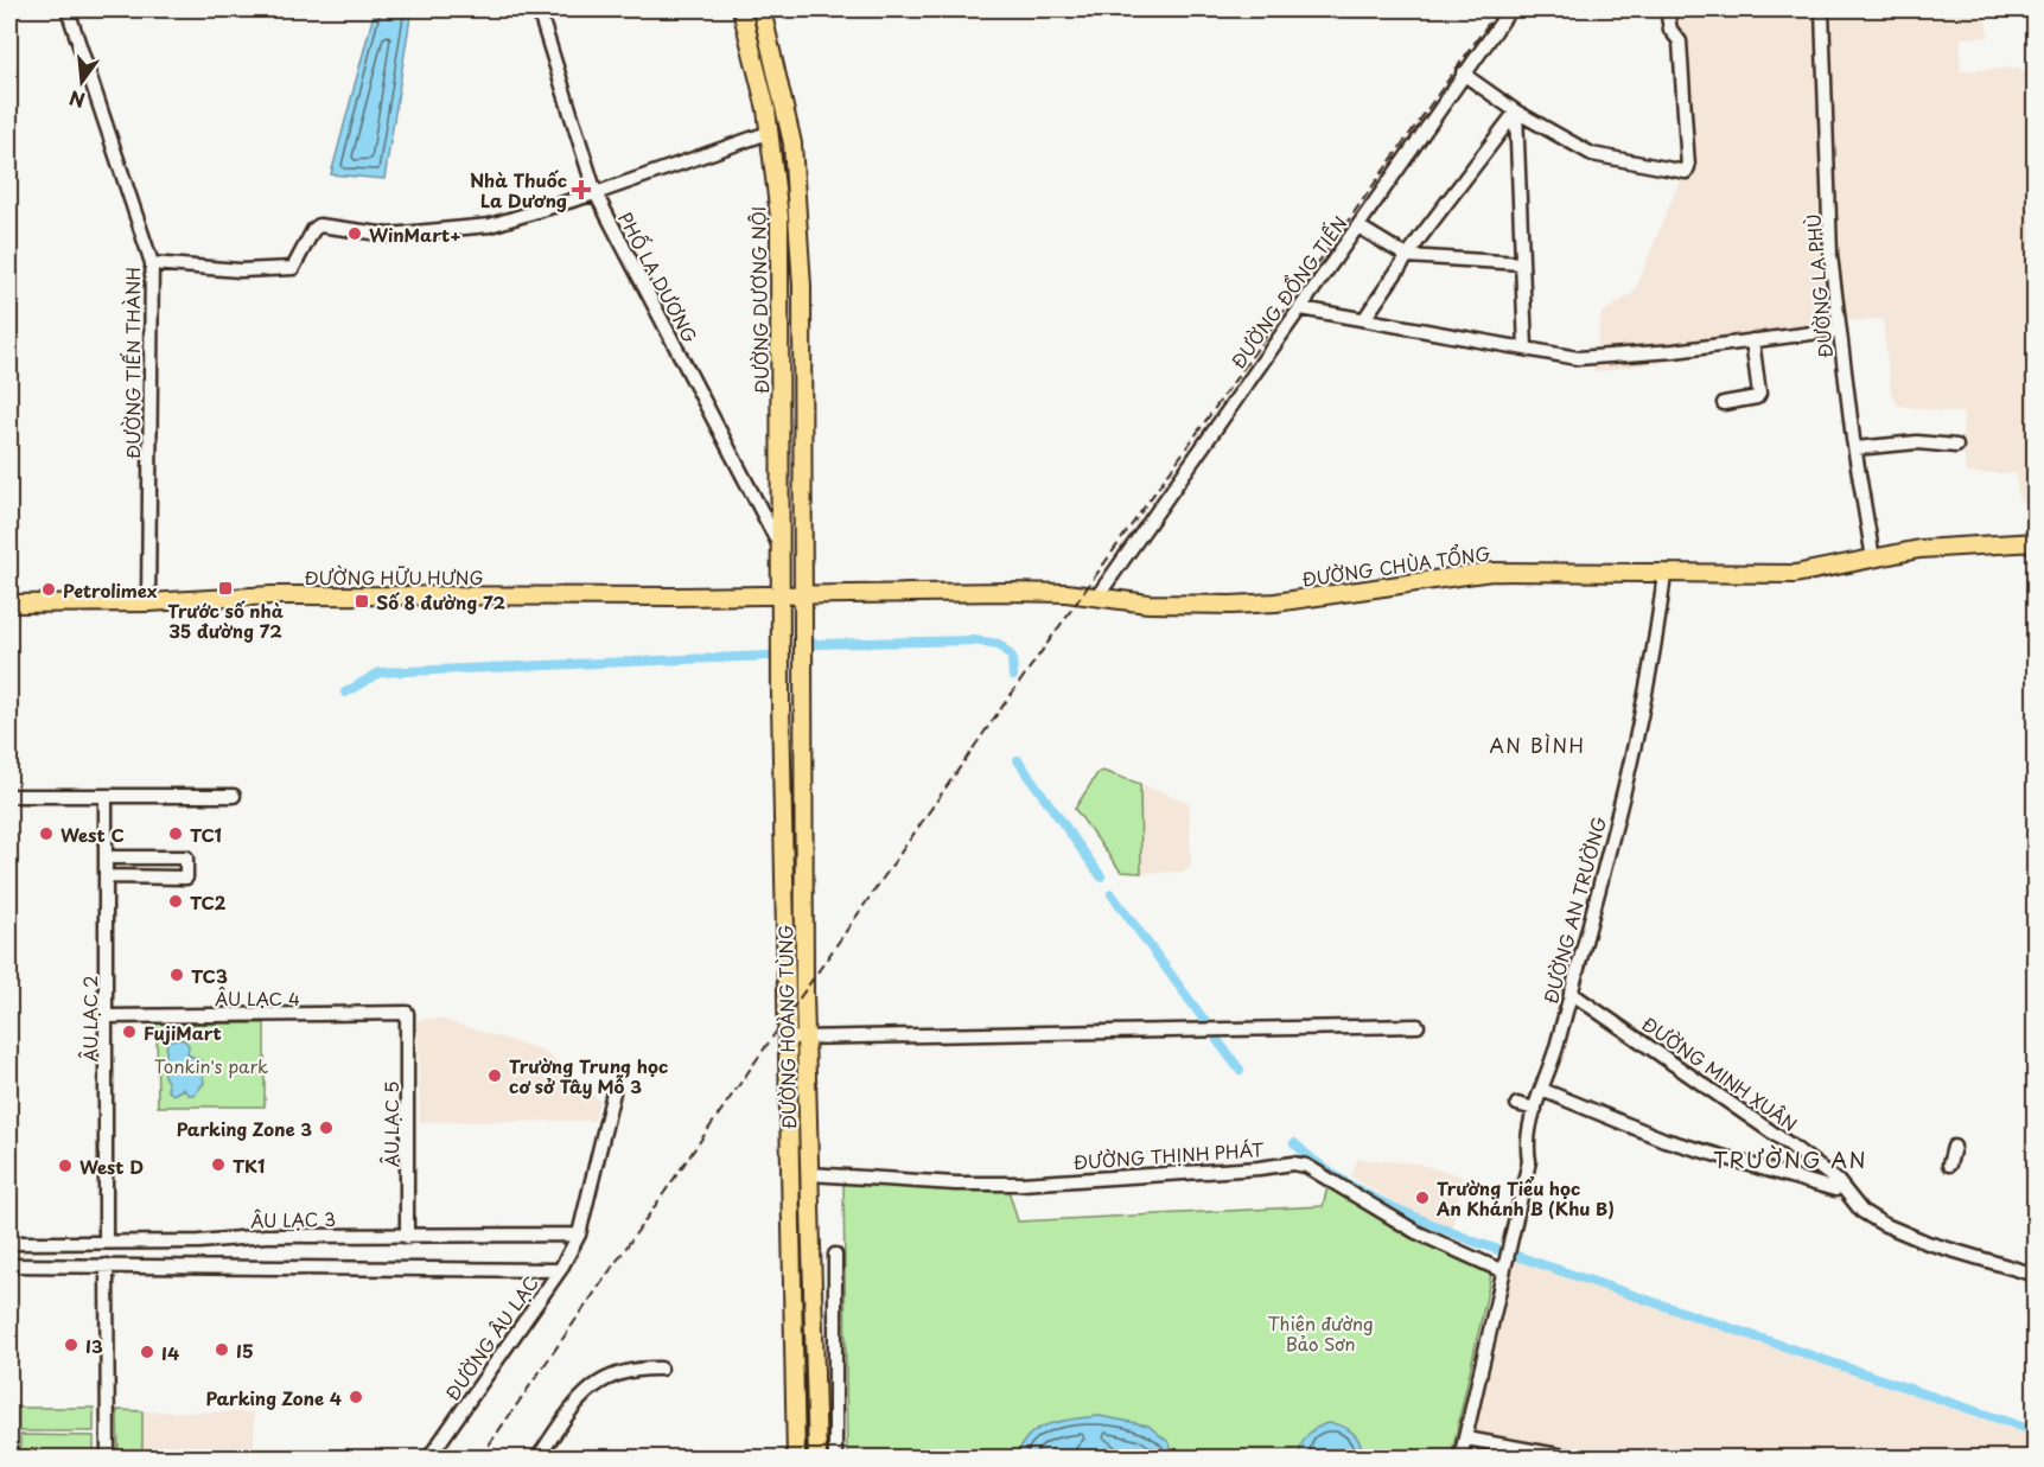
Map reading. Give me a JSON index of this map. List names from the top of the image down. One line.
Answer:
{"streets":{"main road":["ĐƯỜNG DƯƠNG NỘI","ĐƯỜNG CHÙA TỔNG","ĐƯỜNG HỮU HƯNG","ĐƯỜNG HOÀNG TÙNG"],"street":["PHỐ LA DƯƠNG","ĐƯỜNG LA PHÙ","ĐƯỜNG ĐỒNG TIẾN","ĐƯỜNG TIẾN THÀNH","ĐƯỜNG AN TRƯỜNG","ÂU LẠC 4","ÂU LẠC 2","ĐƯỜNG MINH XUÂN","ÂU LẠC 5","ĐƯỜNG THỊNH PHÁT","ÂU LẠC 3","ĐƯỜNG ÂU LẠC"]},"crossings":[["PHỐ LA DƯƠNG","ĐƯỜNG DƯƠNG NỘI"],["ĐƯỜNG LA PHÙ","ĐƯỜNG CHÙA TỔNG"],["ĐƯỜNG ĐỒNG TIẾN","ĐƯỜNG CHÙA TỔNG"],["ĐƯỜNG DƯƠNG NỘI","ĐƯỜNG HỮU HƯNG"],["ĐƯỜNG DƯƠNG NỘI","ĐƯỜNG HOÀNG TÙNG"],["ĐƯỜNG TIẾN THÀNH","ĐƯỜNG HỮU HƯNG"],["ĐƯỜNG CHÙA TỔNG","ĐƯỜNG HỮU HƯNG"],["ĐƯỜNG CHÙA TỔNG","ĐƯỜNG AN TRƯỜNG"],["ĐƯỜNG CHÙA TỔNG","ĐƯỜNG HOÀNG TÙNG"],["ĐƯỜNG HỮU HƯNG","ĐƯỜNG HOÀNG TÙNG"],["ĐƯỜNG AN TRƯỜNG","ĐƯỜNG MINH XUÂN"],["ĐƯỜNG AN TRƯỜNG","ĐƯỜNG THỊNH PHÁT"],["ÂU LẠC 4","ÂU LẠC 2"],["ÂU LẠC 4","ÂU LẠC 5"],["ÂU LẠC 2","ÂU LẠC 3"],["ĐƯỜNG HOÀNG TÙNG","ĐƯỜNG THỊNH PHÁT"],["ÂU LẠC 5","ÂU LẠC 3"],["ÂU LẠC 3","ĐƯỜNG ÂU LẠC"]],"districts":["AN BÌNH","TRƯỜNG AN"],"parks":["Tonkin's park","Thiên đường Bảo Sơn"],"places":{"health":["Nhà Thuốc La Dương"],"other":["WinMart+","Petrolimex","West C","TC1","TC2","TC3","FujiMart","Trường Trung học cơ sở Tây Mỗ 3","Parking Zone 3","TK1","West D","Trường Tiểu học An Khánh B (Khu B)","I3","I5","I4","Parking Zone 4"],"transit":["Trước số nhà 35 đường 72","Số 8 đường 72"]},"north":"bottom"}
